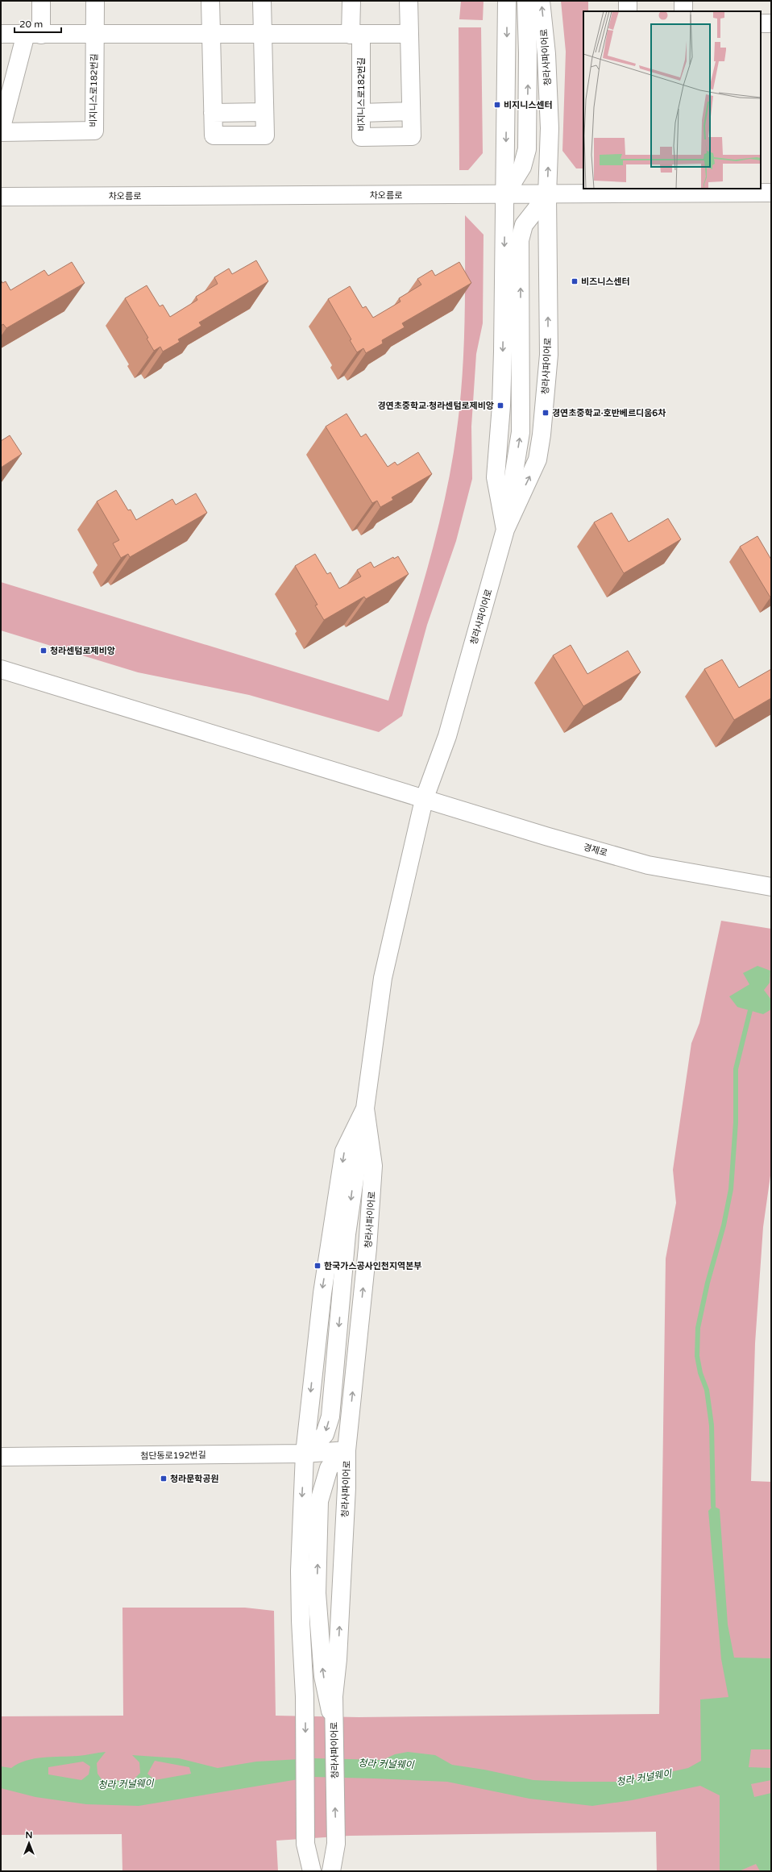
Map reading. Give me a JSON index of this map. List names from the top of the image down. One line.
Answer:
{"streets":{"main road":["청라사파이어로","비지니스로182번길","차오름로","경제로","첨단동로192번길"]},"crossings":[["청라사파이어로","차오름로"],["청라사파이어로","경제로"],["청라사파이어로","첨단동로192번길"]],"water":["청라 커널웨이"],"places":{"transit":["비지니스센터","비즈니스센터","경연초중학교·청라센텀로제비앙","경연초중학교·호반베르디움6차","청라센텀로제비앙","한국가스공사인천지역본부","청라문학공원"]},"scale_bar":"20 m","north":"top"}
